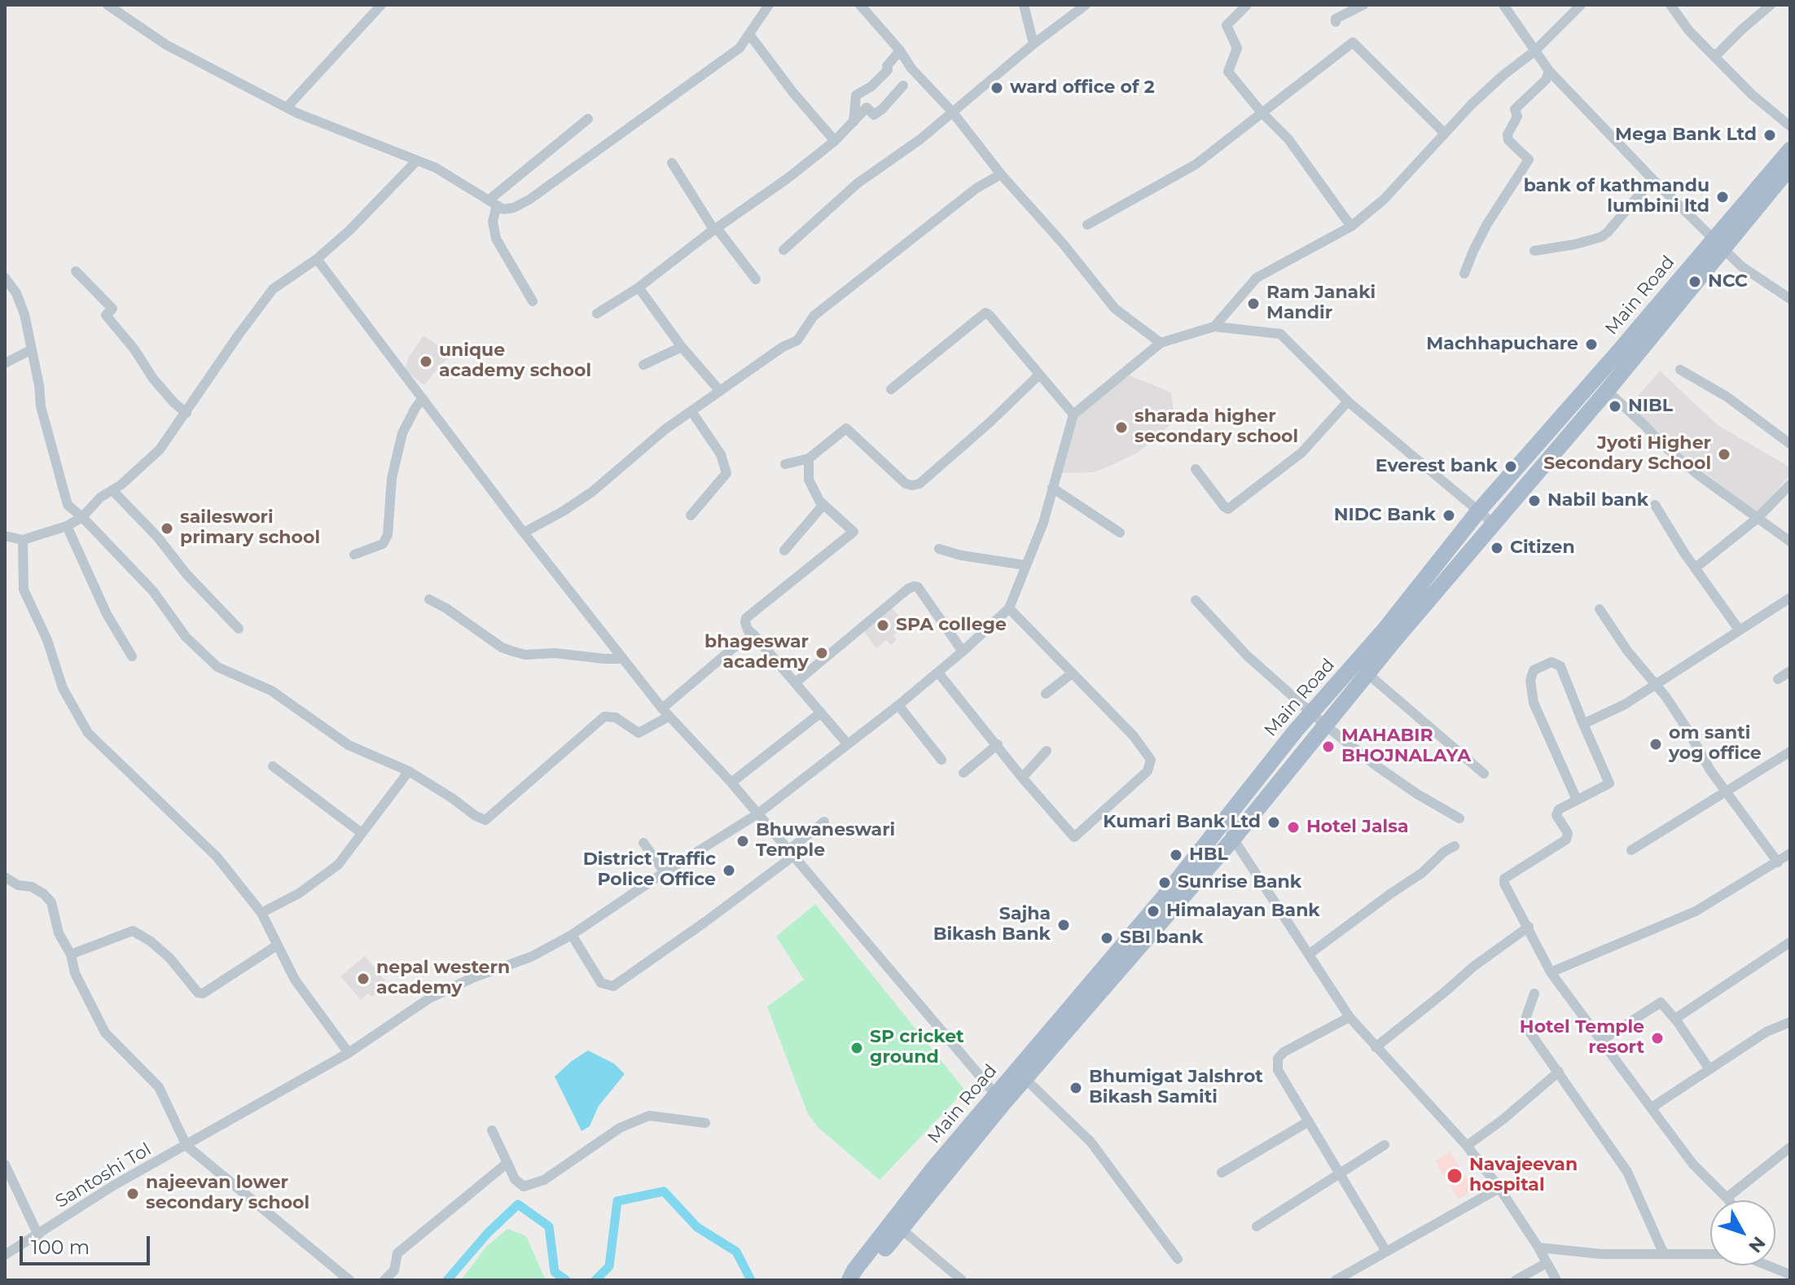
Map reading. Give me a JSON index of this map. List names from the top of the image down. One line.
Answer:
{"streets":{"main road":["Main Road"],"street":["Santoshi Tol"]},"places":["ward office of 2","Mega Bank Ltd","bank of kathmandu lumbini ltd","NCC","Ram Janaki Mandir","Machhapuchare","unique academy school","NIBL","sharada higher secondary school","Jyoti Higher Secondary School","Everest bank","Nabil bank","NIDC Bank","saileswori primary school","Citizen","SPA college","bhageswar academy","om santi yog office","MAHABIR BHOJNALAYA","Kumari Bank Ltd","Hotel Jalsa","Bhuwaneswari Temple","HBL","District Traffic Police Office","Sunrise Bank","Himalayan Bank","Sajha Bikash Bank","SBI bank","nepal western academy","Hotel Temple resort","SP cricket ground","Bhumigat Jalshrot Bikash Samiti","Navajeevan hospital","najeevan lower secondary school"],"scale_bar":"100 m","north":"bottom right"}
